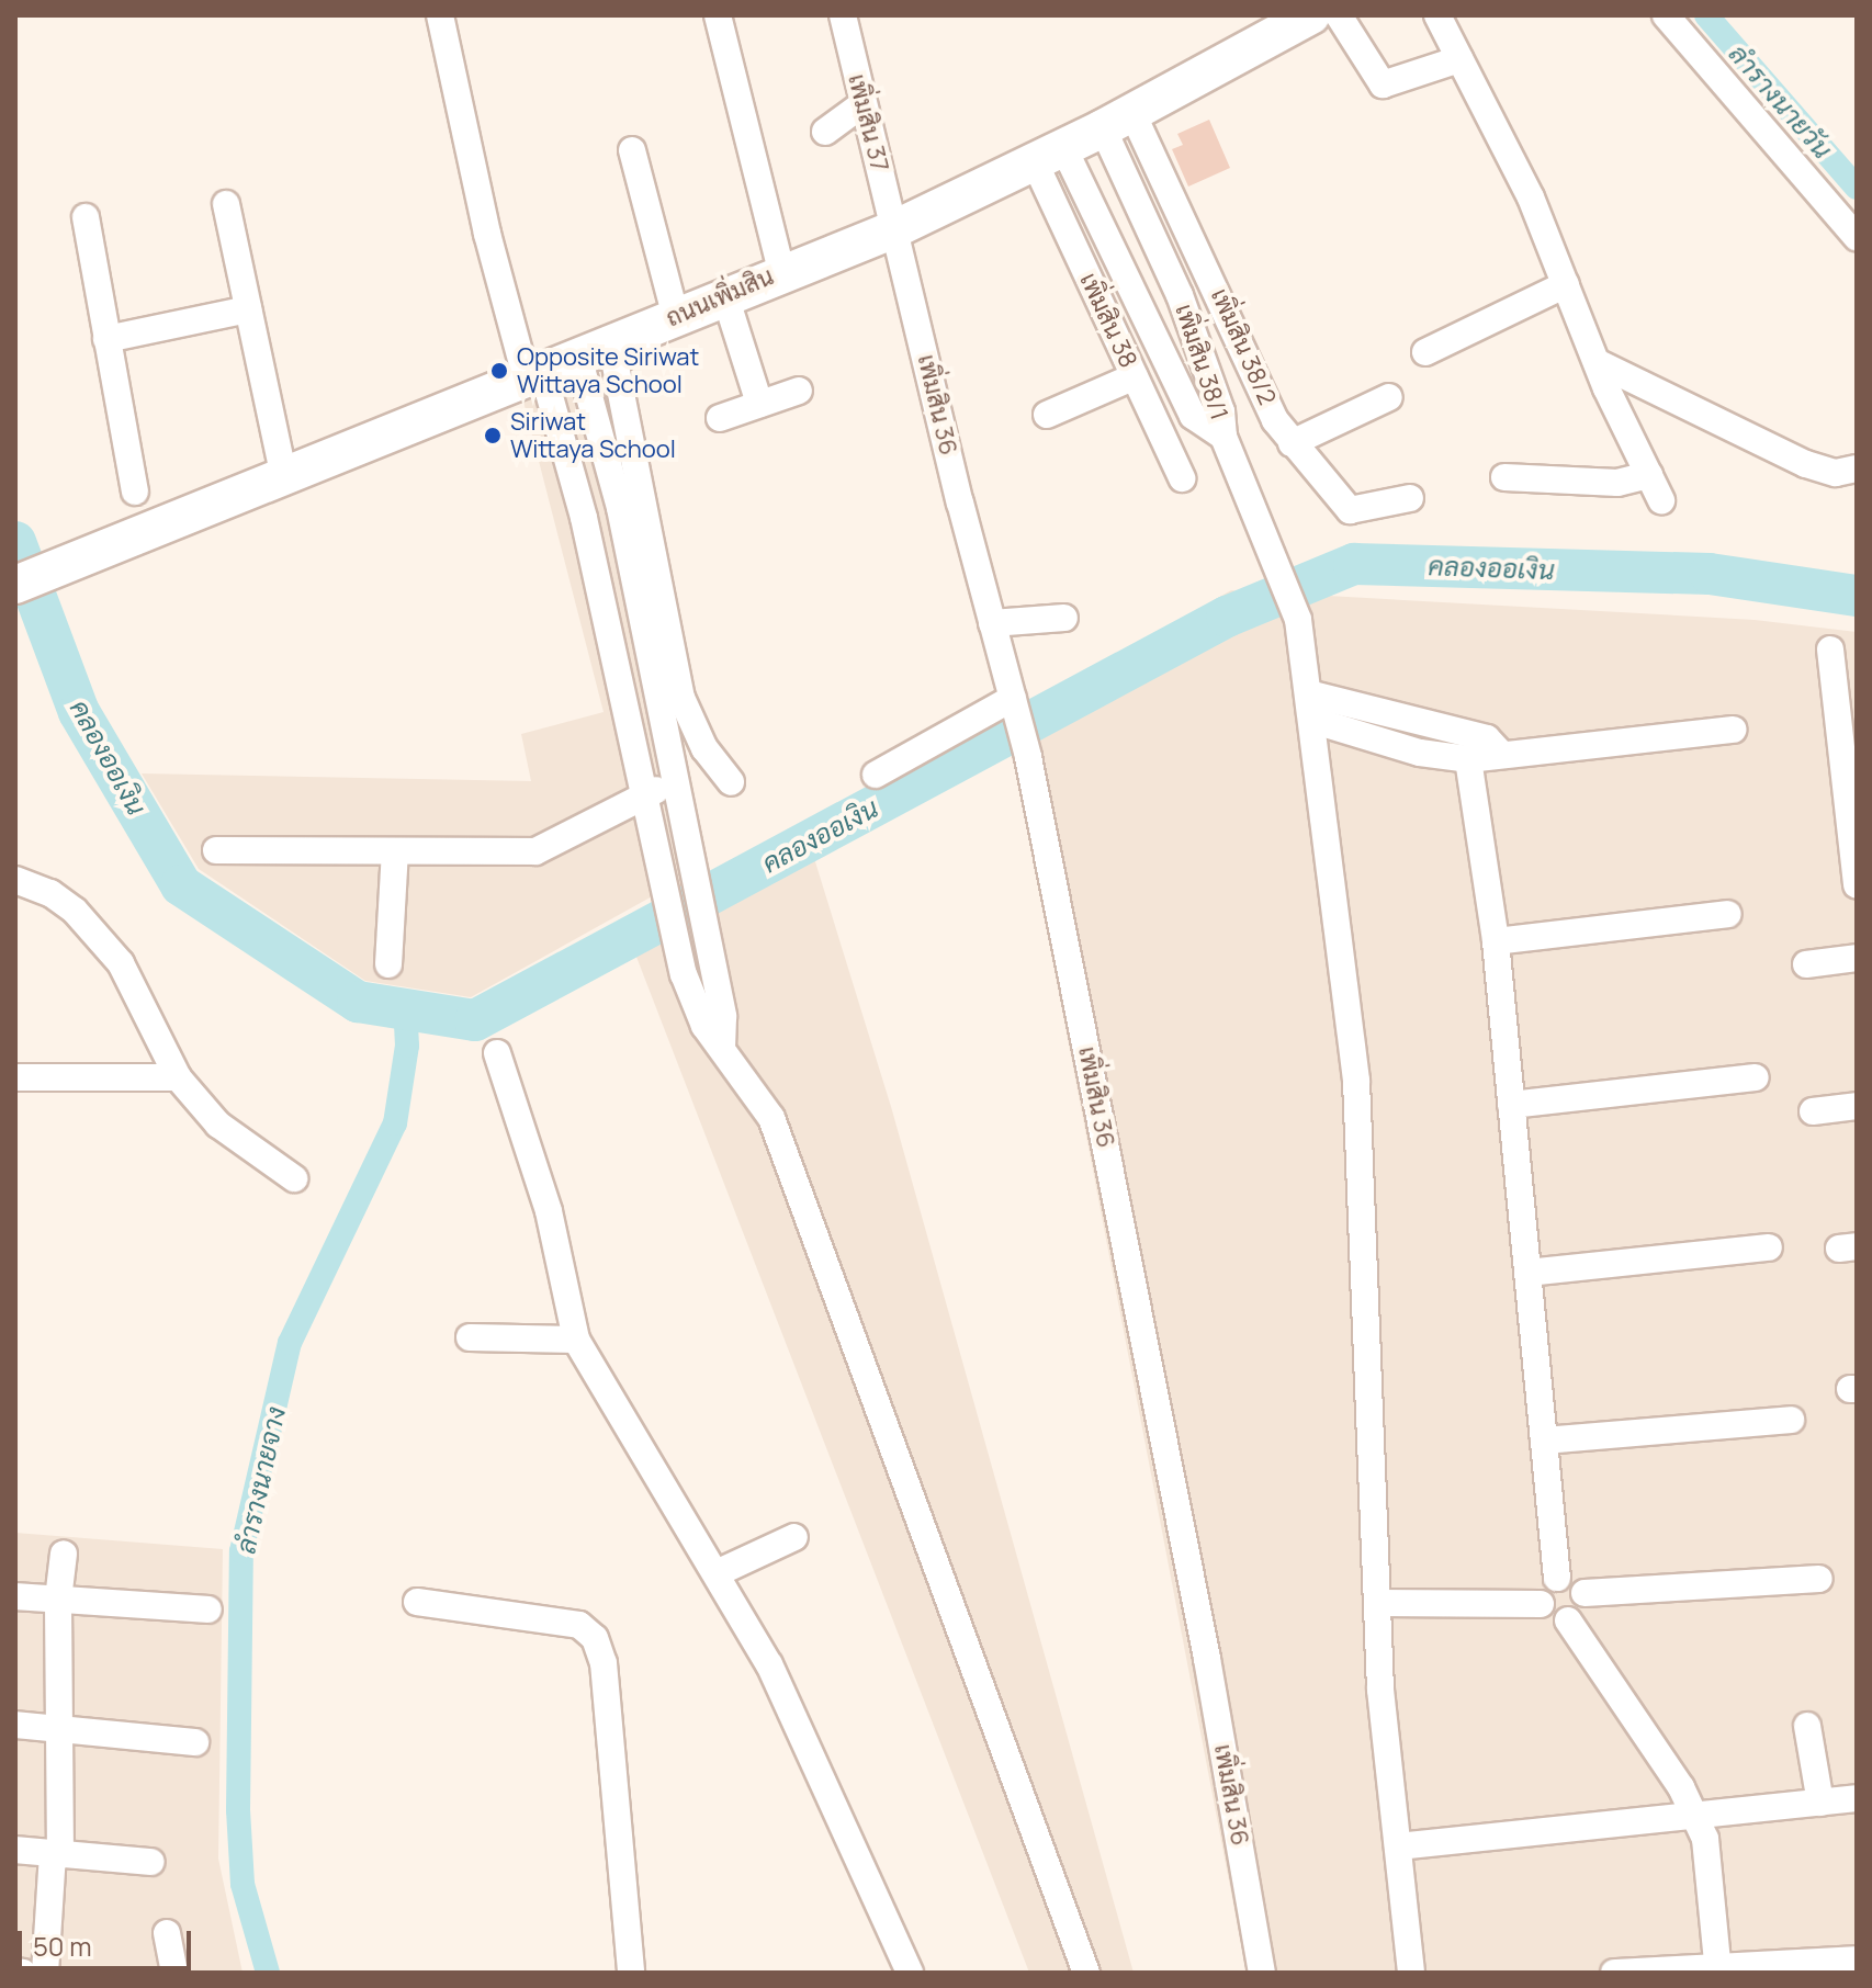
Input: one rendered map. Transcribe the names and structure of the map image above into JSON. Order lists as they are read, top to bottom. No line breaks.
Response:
{"streets":{"street":["เพิ่มสิน 37","ถนนเพิ่มสิน","เพิ่มสิน 38","เพิ่มสิน 38/2","เพิ่มสิน 38/1","เพิ่มสิน 36"]},"crossings":[["เพิ่มสิน 37","ถนนเพิ่มสิน"],["เพิ่มสิน 37","เพิ่มสิน 36"],["ถนนเพิ่มสิน","เพิ่มสิน 38"],["ถนนเพิ่มสิน","เพิ่มสิน 38/2"],["ถนนเพิ่มสิน","เพิ่มสิน 38/1"],["ถนนเพิ่มสิน","เพิ่มสิน 36"],["เพิ่มสิน 38","เพิ่มสิน 38/1"],["เพิ่มสิน 38/2","เพิ่มสิน 38/1"]],"water":["ลำรางนายวัน","คลองออเงิน","ลำรางนายจาง"],"places":["Opposite Siriwat Wittaya School","Siriwat Wittaya School"],"scale_bar":"50 m"}
